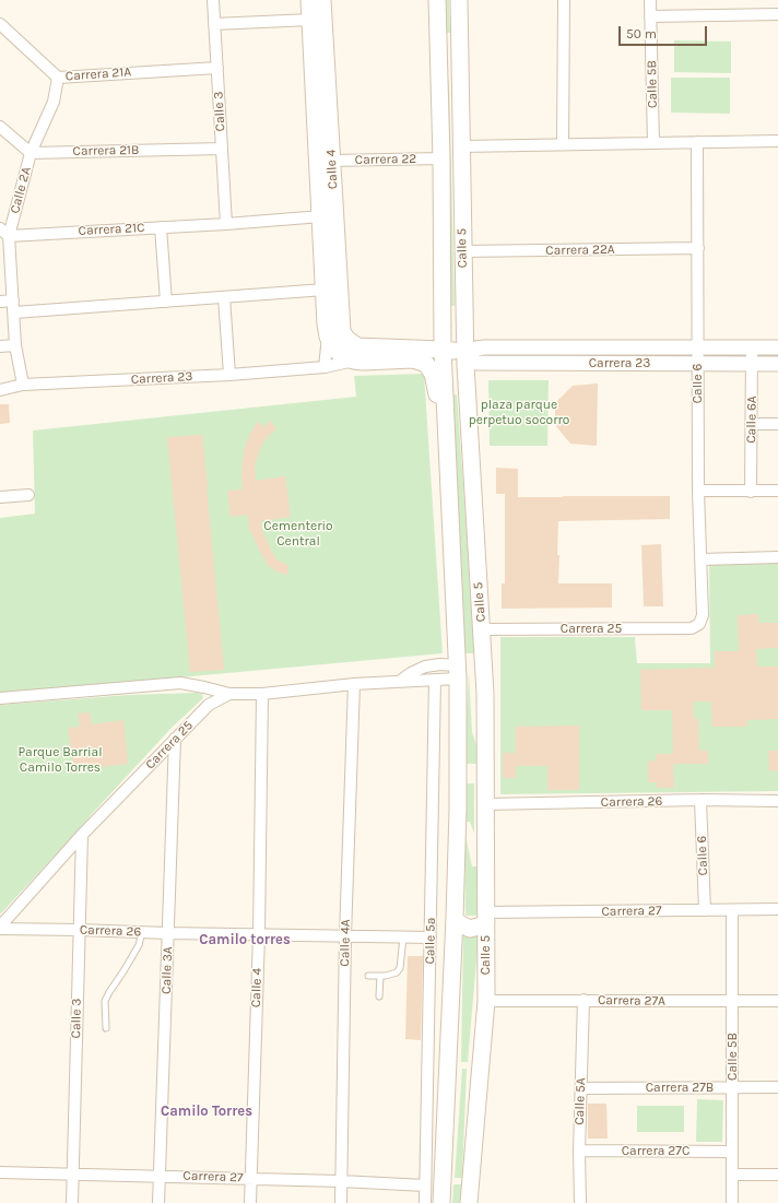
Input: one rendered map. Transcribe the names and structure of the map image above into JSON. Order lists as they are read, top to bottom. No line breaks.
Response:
{"streets":{"main road":["Calle 4","Calle 5","Carrera 23"],"street":["Carrera 21A","Calle 5B","Calle 3","Carrera 21B","Carrera 22","Calle 2A","Carrera 21C","Carrera 22A","Calle 6","Calle 6A","Carrera 25","Carrera 26","Carrera 27","Calle 5ª","Calle 4A","Calle 3A","Carrera 27A","Carrera 27B","Calle 5A","Carrera 27C"]},"crossings":[["Carrera 21A","Calle 3"],["Carrera 21A","Calle 2A"],["Calle 5B","Carrera 27"],["Calle 5B","Carrera 27A"],["Calle 5B","Carrera 27B"],["Calle 5B","Carrera 27C"],["Calle 3","Carrera 21B"],["Calle 3","Carrera 21C"],["Calle 3","Carrera 25"],["Calle 3","Carrera 26"],["Calle 3","Carrera 27"],["Carrera 21B","Calle 2A"],["Carrera 22","Calle 4"],["Carrera 22","Calle 5"],["Calle 4","Carrera 21C"],["Calle 4","Carrera 23"],["Calle 4","Carrera 25"],["Calle 4","Carrera 26"],["Calle 4","Carrera 27"],["Calle 2A","Carrera 21C"],["Calle 2A","Carrera 23"],["Calle 5","Carrera 22A"],["Calle 5","Carrera 23"],["Calle 5","Carrera 25"],["Calle 5","Carrera 26"],["Calle 5","Carrera 27"],["Calle 5","Carrera 27A"],["Carrera 22A","Calle 6"],["Carrera 23","Calle 6"],["Carrera 23","Calle 6A"],["Calle 6","Carrera 25"],["Calle 6","Carrera 26"],["Calle 6","Carrera 27"],["Carrera 25","Carrera 26"],["Carrera 25","Calle 5ª"],["Carrera 25","Calle 4A"],["Carrera 25","Calle 3A"],["Carrera 26","Calle 5ª"],["Carrera 26","Calle 4A"],["Carrera 26","Calle 3A"],["Carrera 27","Calle 5ª"],["Carrera 27","Calle 4A"],["Carrera 27","Calle 3A"],["Carrera 27A","Calle 5A"],["Carrera 27B","Calle 5A"],["Calle 5A","Carrera 27C"]],"districts":["Camilo torres","Camilo Torres"],"parks":["plaza parque perpetuo socorro","Cementerio Central","Parque Barrial Camilo Torres"],"scale_bar":"50 m"}
